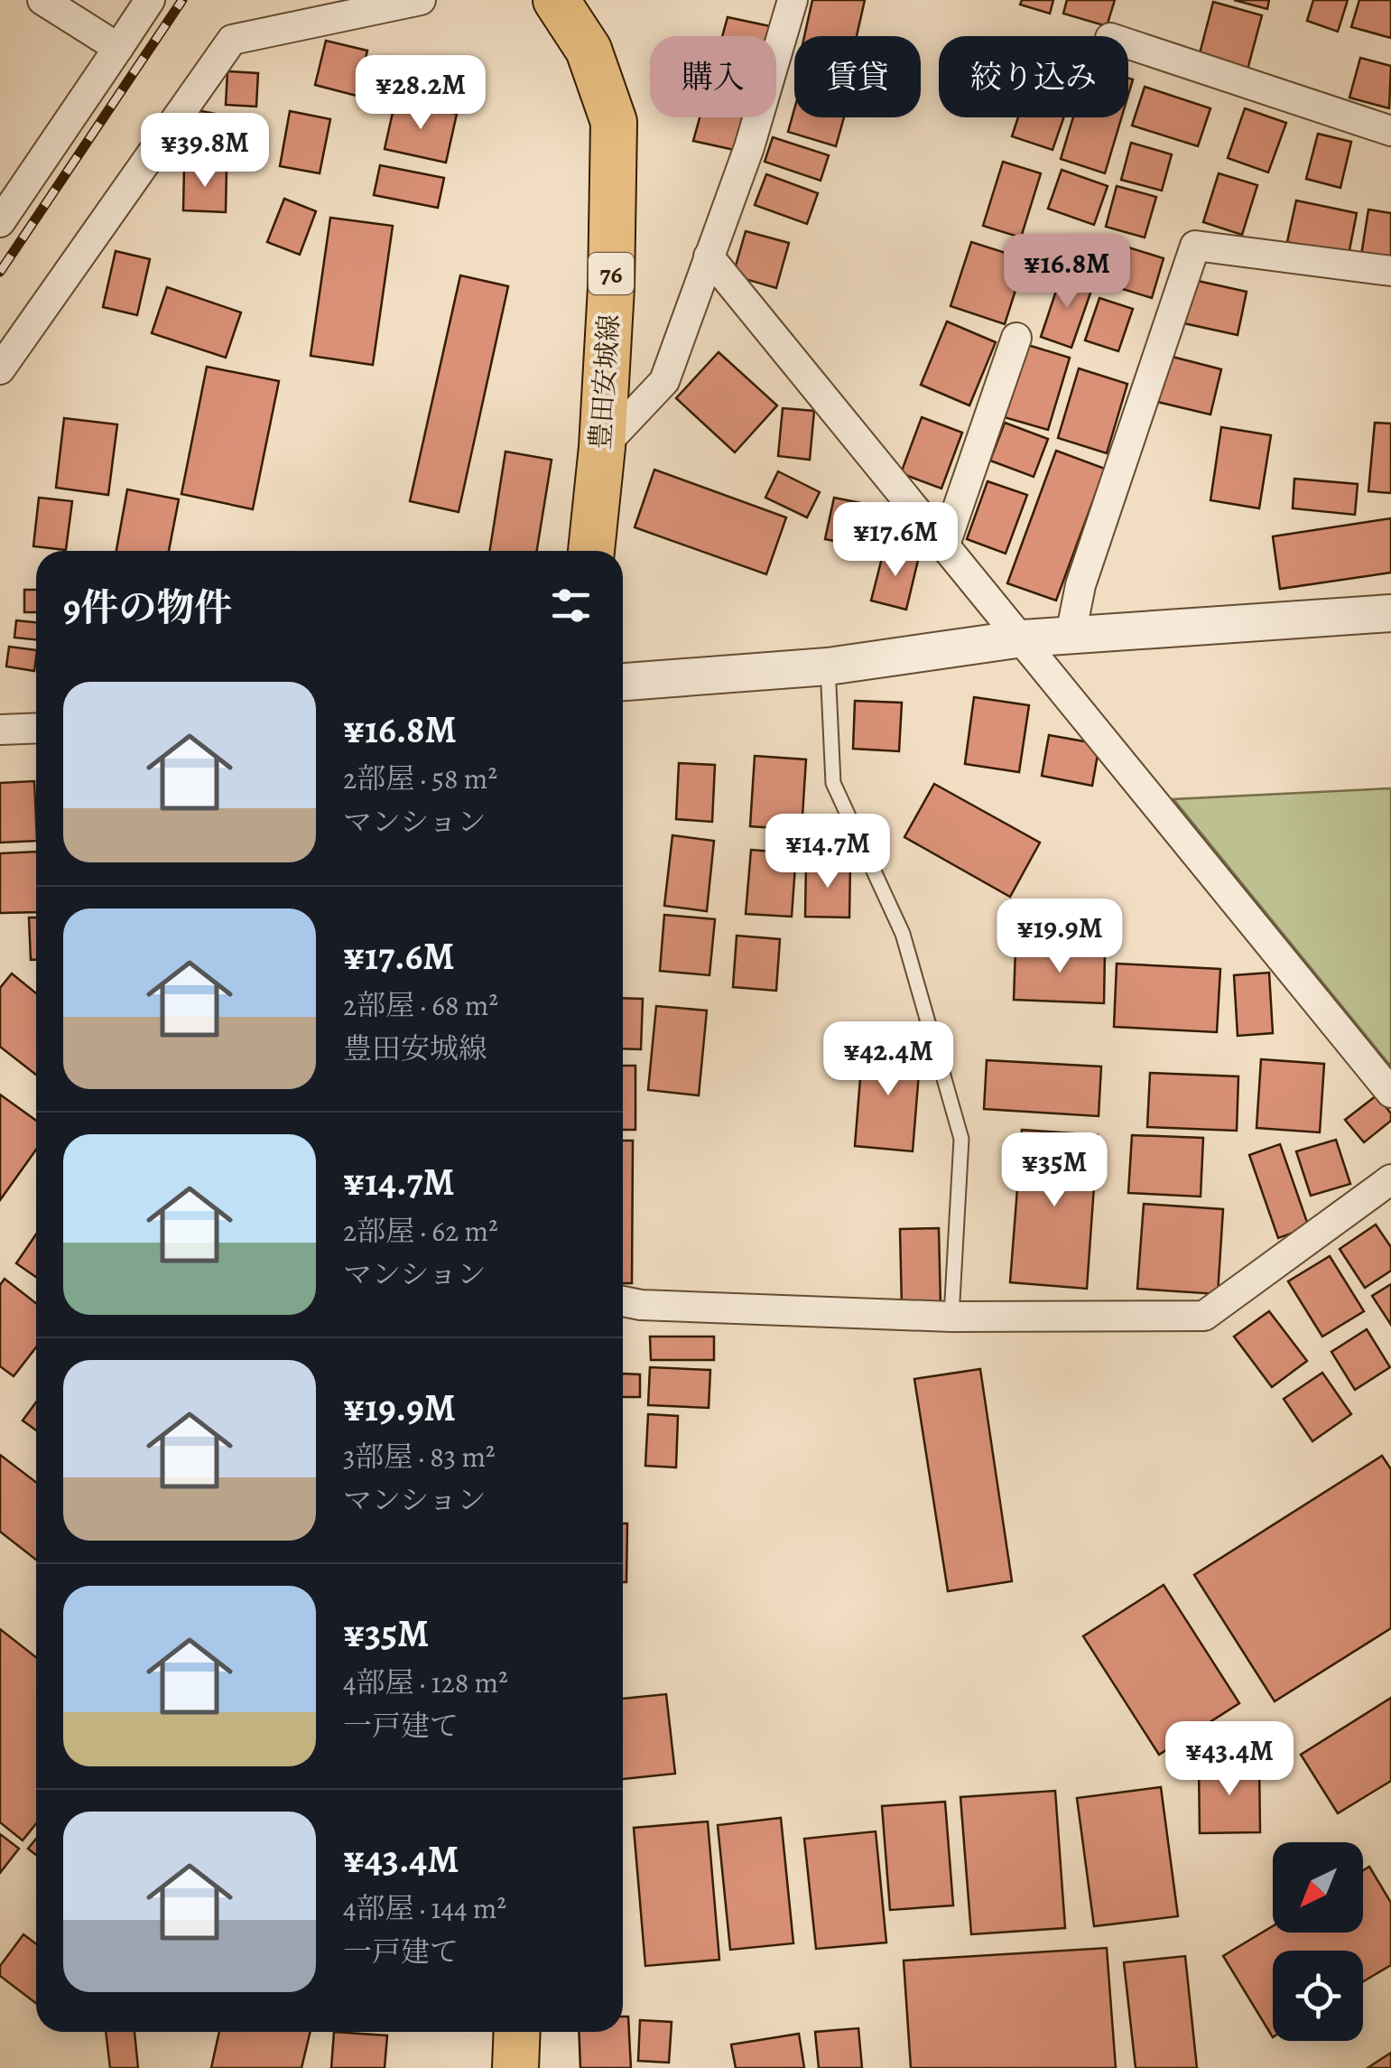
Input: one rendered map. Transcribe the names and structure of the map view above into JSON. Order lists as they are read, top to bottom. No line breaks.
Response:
{"streets":{"main road":["76","豊田安城線"]},"north":"bottom left","page":{"chip":["購入","賃貸","絞り込み"],"price":["¥28.2M","¥39.8M","¥16.8M","¥17.6M","¥14.7M","¥19.9M","¥42.4M","¥35M","¥43.4M"],"heading":"9件の物件","list":[{"name":"¥16.8M","note":"2部屋 · 58 m² · マンション"},{"name":"¥17.6M","note":"2部屋 · 68 m² · 豊田安城線"},{"name":"¥14.7M","note":"2部屋 · 62 m² · マンション"},{"name":"¥19.9M","note":"3部屋 · 83 m² · マンション"},{"name":"¥35M","note":"4部屋 · 128 m² · 一戸建て"},{"name":"¥43.4M","note":"4部屋 · 144 m² · 一戸建て"}]}}
